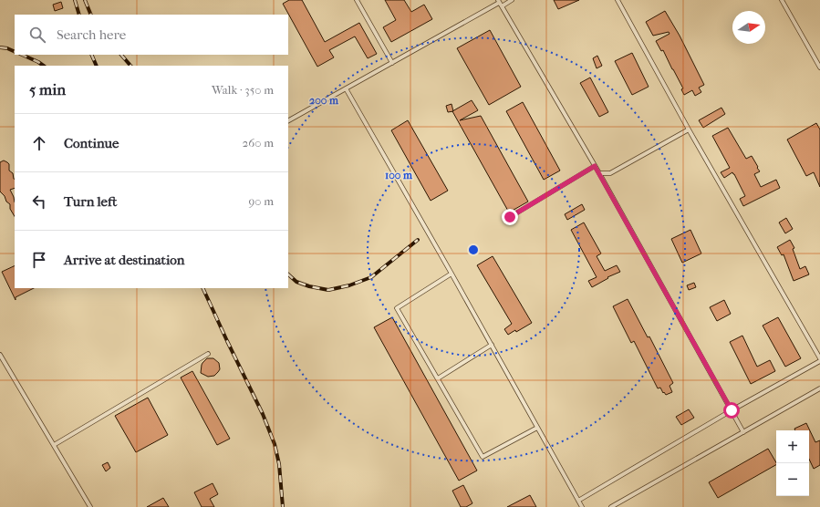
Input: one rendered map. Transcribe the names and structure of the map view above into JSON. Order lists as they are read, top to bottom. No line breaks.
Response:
{"north":"right","page":{"search":"Search here","heading":["5 min","Walk · 350 m"],"list":[["Continue","260 m"],["Turn left","90 m"],"Arrive at destination"],"map_buttons":["+","−"]},"rings":["200 m","100 m"]}
